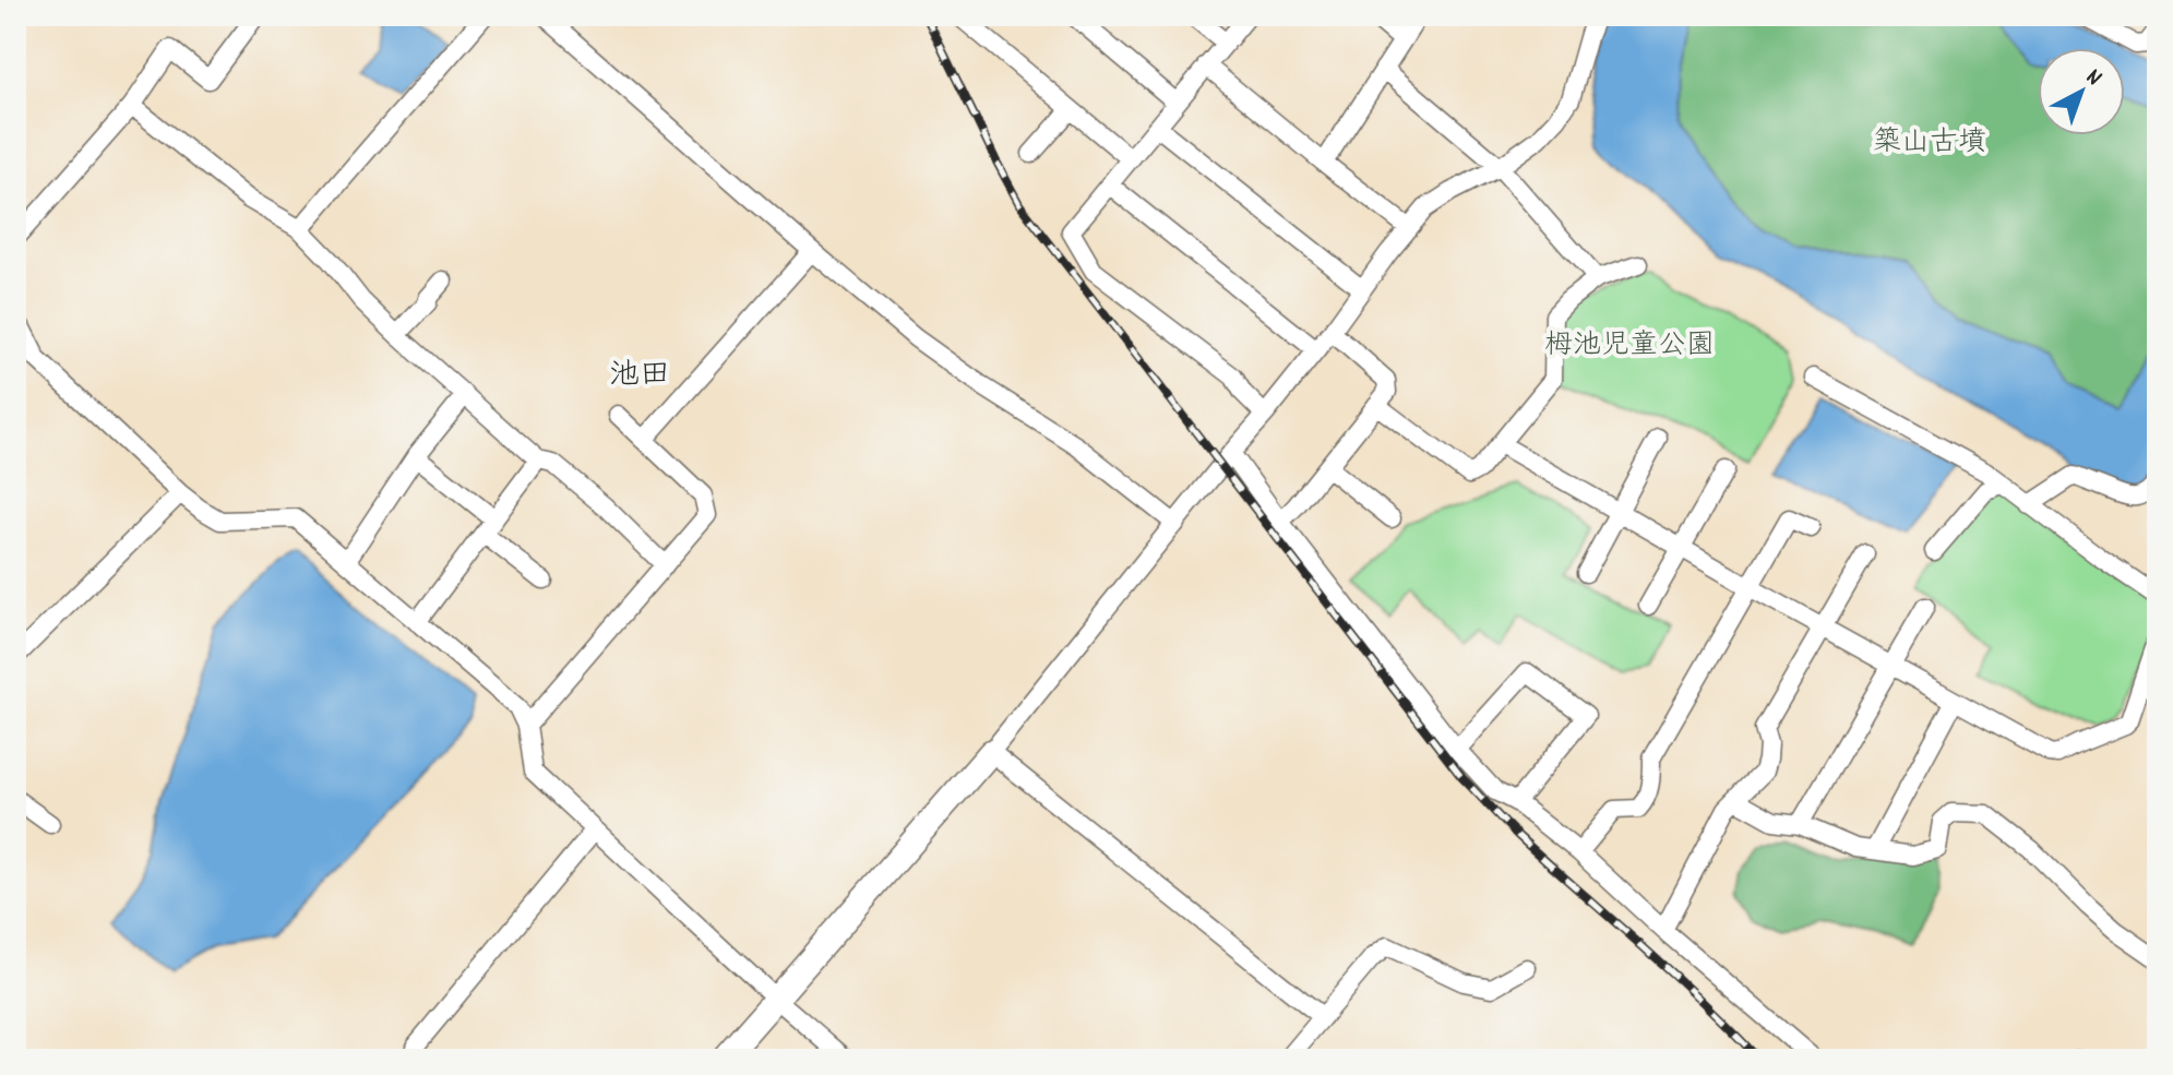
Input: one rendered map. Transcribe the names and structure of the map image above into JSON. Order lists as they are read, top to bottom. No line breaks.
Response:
{"districts":["池田"],"parks":["築山古墳","栂池児童公園"],"north":"top right"}
